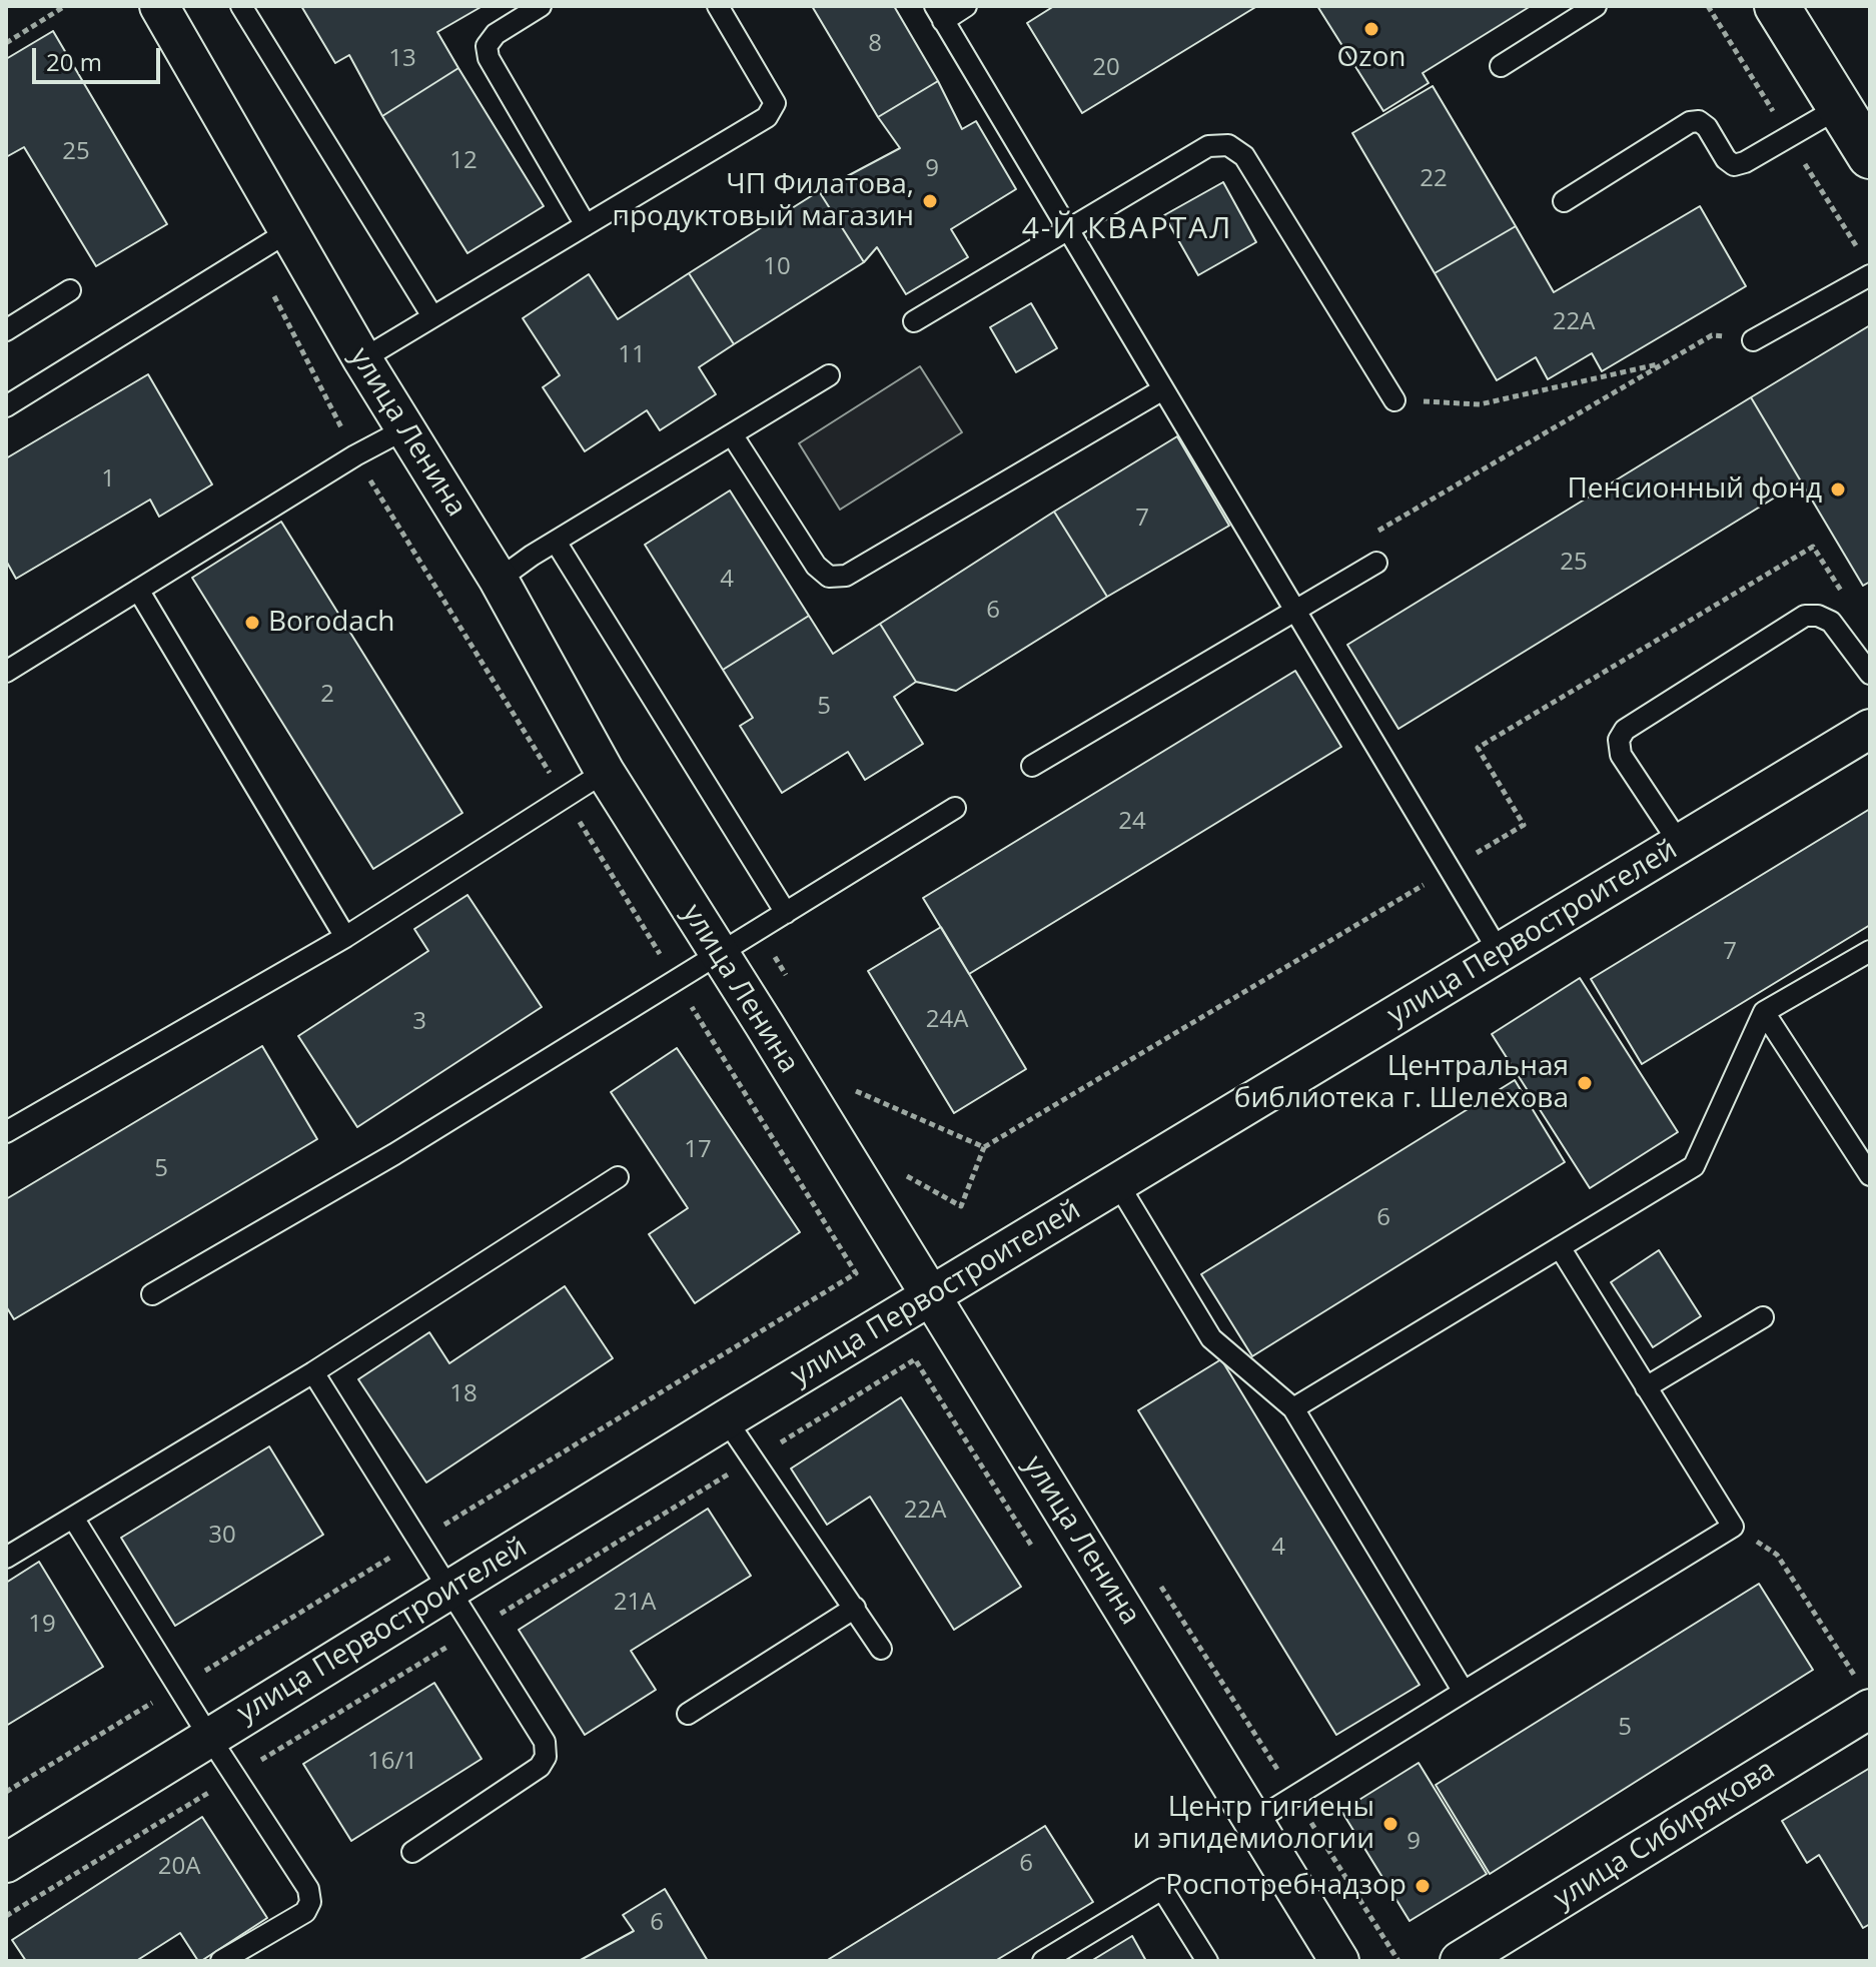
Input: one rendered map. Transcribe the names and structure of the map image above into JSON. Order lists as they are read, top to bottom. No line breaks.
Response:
{"streets":{"street":["улица Ленина","улица Первостроителей","улица Сибирякова"]},"crossings":[["улица Ленина","улица Первостроителей"]],"districts":["4-Й КВАРТАЛ"],"places":["Ozon","ЧП Филатова, продуктовый магазин","Пенсионный фонд","Borodach","Центральная библиотека г. Шелехова","Центр гигиены и эпидемиологии","Роспотребнадзор"],"house_numbers":["8","13","20","25","12","9","22","10","22А","11","1","7","25","4","6","2","5","24","7","24А","3","17","5","6","18","22А","30","4","21А","19","5","16/1","9","6","20А","6"],"scale_bar":"20 m"}
